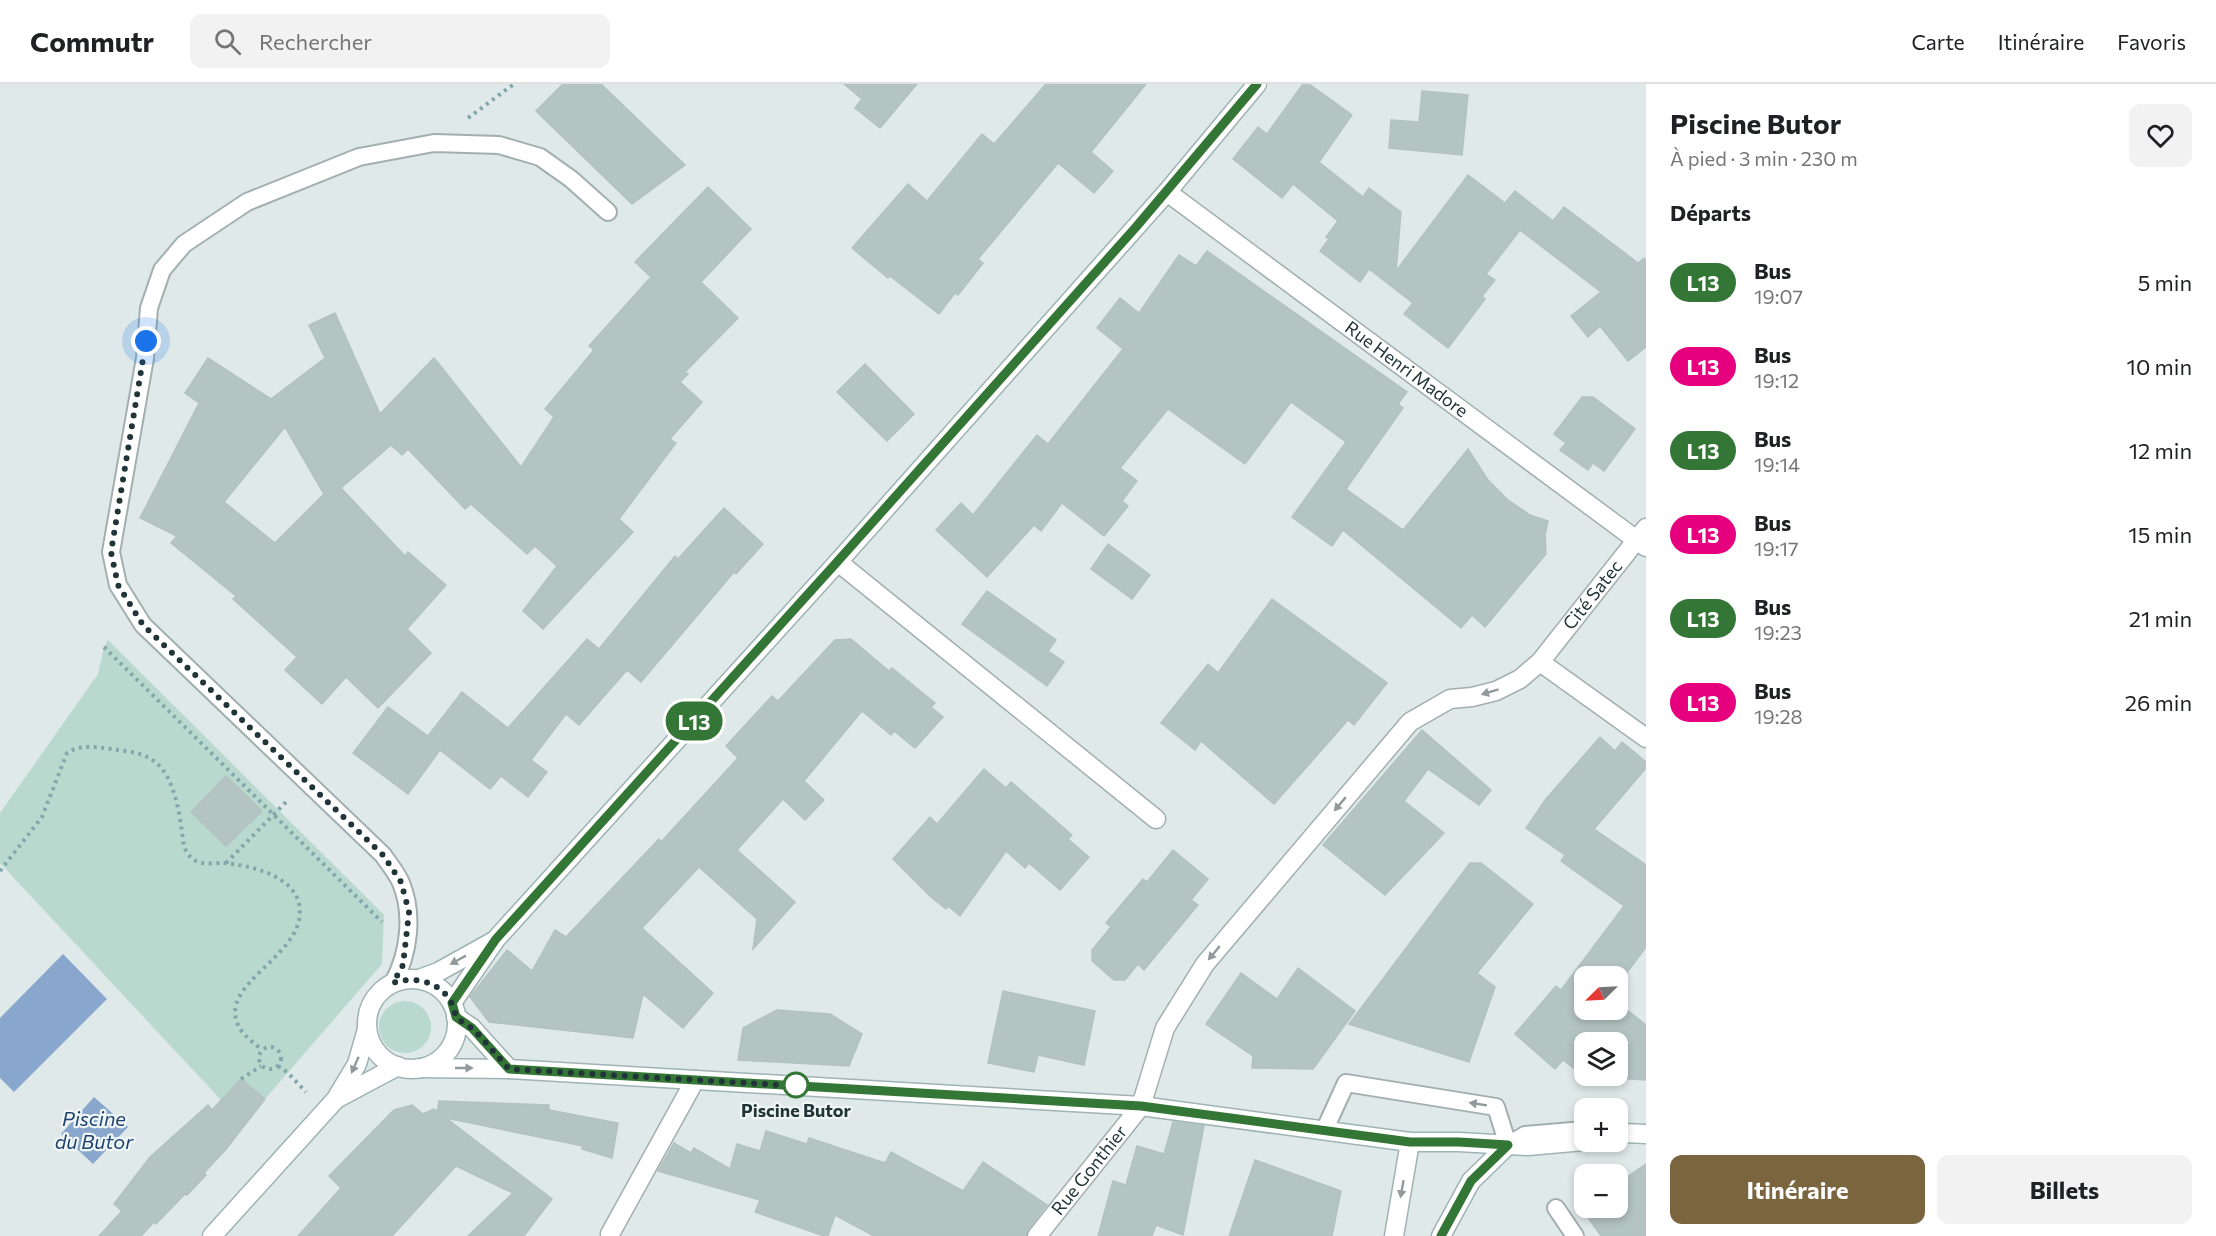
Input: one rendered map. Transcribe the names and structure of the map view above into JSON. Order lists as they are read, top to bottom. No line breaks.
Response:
{"streets":{"street":["Rue Henri Madore","Cité Satec","Rue Gonthier"]},"crossings":[["Rue Henri Madore","Cité Satec"],["Cité Satec","Rue Gonthier"]],"one_way":["Cité Satec"],"water":["Piscine du Butor"],"places":["Piscine Butor"],"lines":["bus line L13"],"north":"bottom left","page":{"header":"Commutr","search":"Rechercher","nav":["Carte","Itinéraire","Favoris"],"on_map":"L13","heading":[["Piscine Butor","À pied · 3 min · 230 m"],"Départs"],"list":[{"mark":"L13","name":"Bus","note":"19:07","value":"5 min"},{"mark":"L13","name":"Bus","note":"19:12","value":"10 min"},{"mark":"L13","name":"Bus","note":"19:14","value":"12 min"},{"mark":"L13","name":"Bus","note":"19:17","value":"15 min"},{"mark":"L13","name":"Bus","note":"19:23","value":"21 min"},{"mark":"L13","name":"Bus","note":"19:28","value":"26 min"}],"map_buttons":["+","−"],"buttons":["Itinéraire","Billets"]}}
